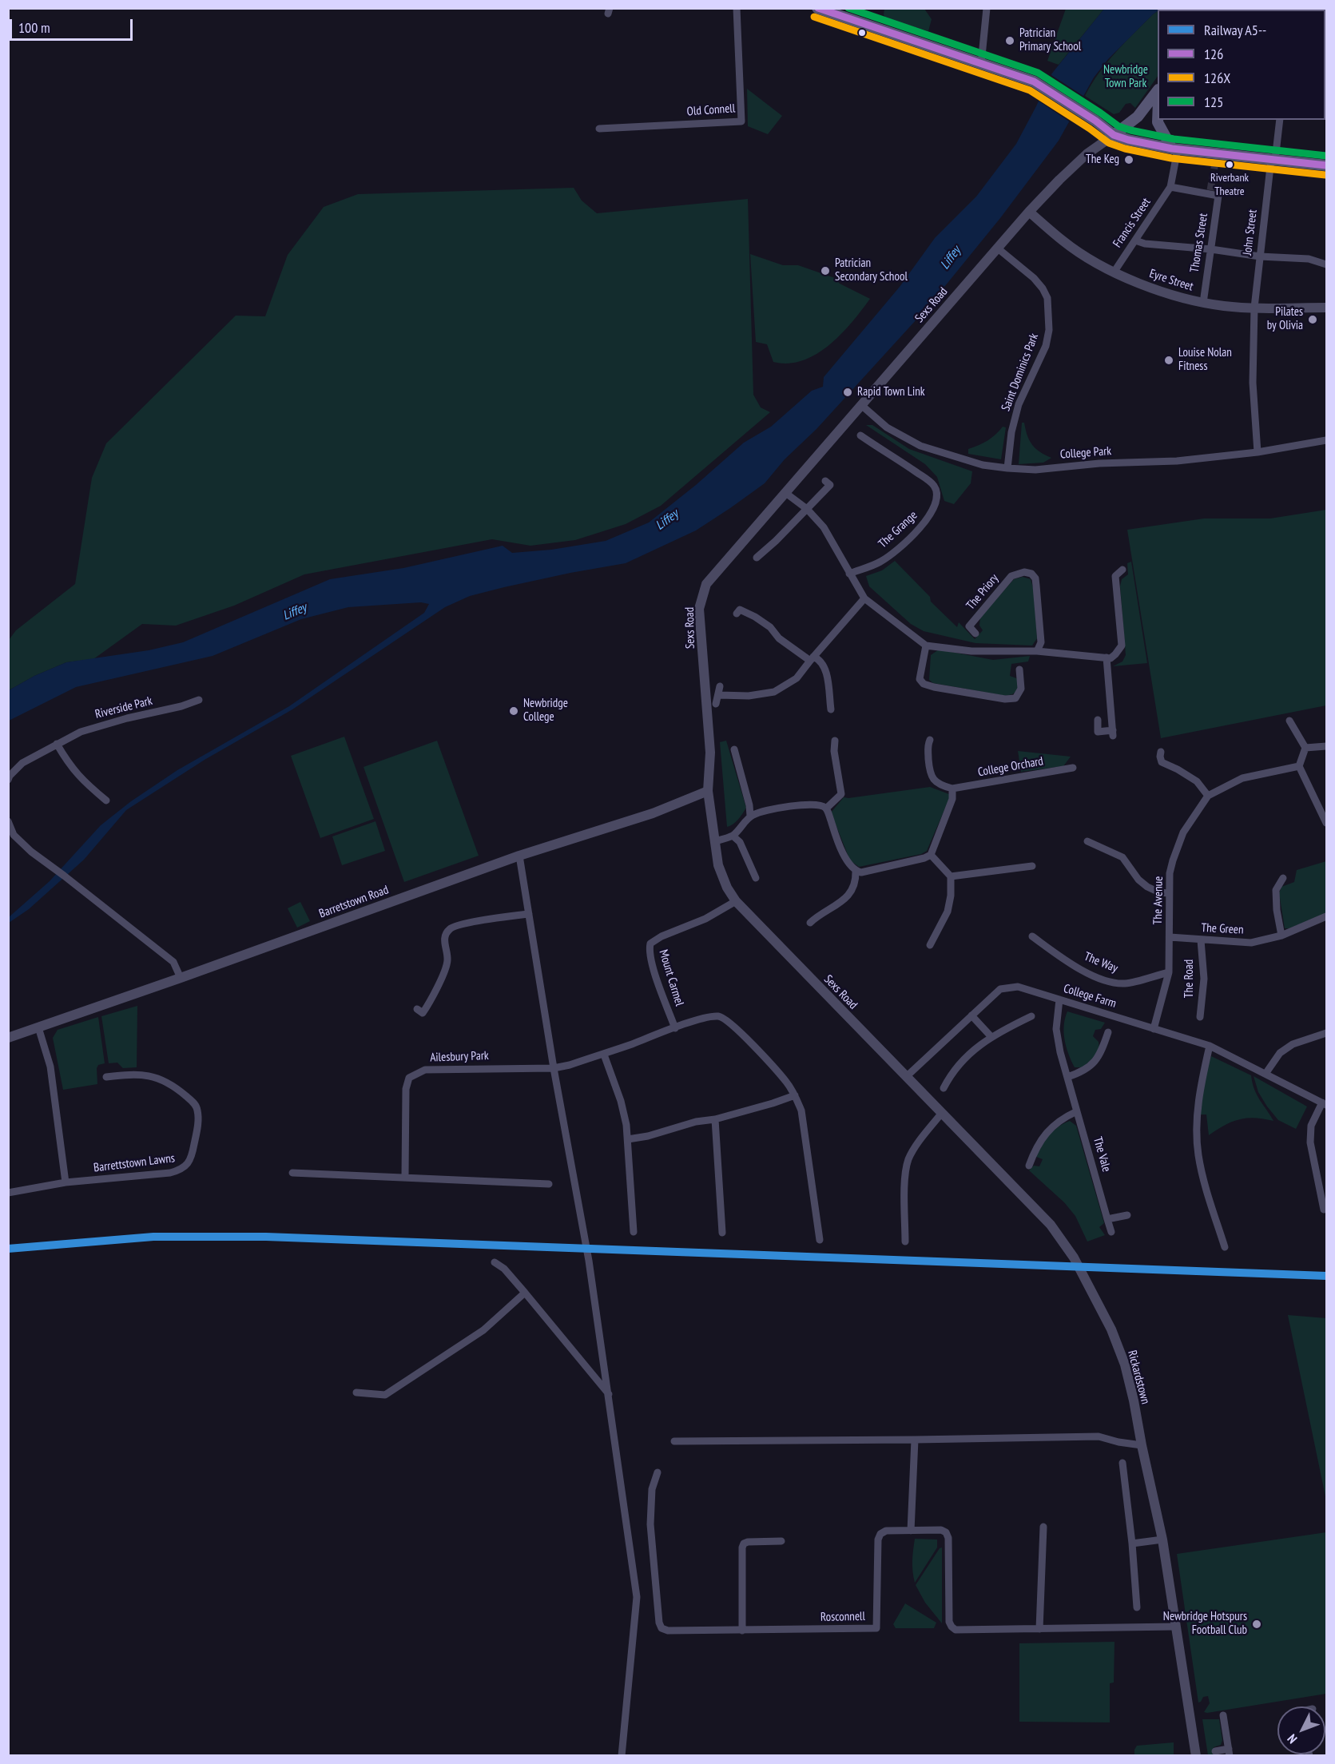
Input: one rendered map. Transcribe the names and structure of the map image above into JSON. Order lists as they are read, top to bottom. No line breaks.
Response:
{"streets":{"street":["Old Connell","Francis Street","John Street","Thomas Street","Eyre Street","Sexs Road","Saint Dominics Park","College Park","The Grange","The Priory","Riverside Park","College Orchard","The Avenue","Barretstown Road","The Green","The Way","Mount Carmel","The Road","College Farm","Ailesbury Park","The Vale","Barrettstown Lawns","Rickardstown","Rosconnell"]},"crossings":[["Francis Street","Thomas Street"],["Francis Street","Eyre Street"],["John Street","Eyre Street"],["John Street","College Park"],["Thomas Street","Eyre Street"],["Eyre Street","Sexs Road"],["Sexs Road","Saint Dominics Park"],["Sexs Road","College Park"],["Sexs Road","Barretstown Road"],["Sexs Road","Mount Carmel"],["Sexs Road","College Farm"],["Sexs Road","Rickardstown"],["Saint Dominics Park","College Park"],["The Avenue","The Green"],["The Avenue","The Way"],["The Avenue","College Farm"],["The Green","The Road"],["College Farm","The Vale"],["College Farm","Rickardstown"],["Rickardstown","Rosconnell"]],"water":["Liffey"],"parks":["Newbridge Town Park"],"places":["Patrician Primary School","The Keg","Riverbank Theatre","Patrician Secondary School","Pilates by Olivia","Louise Nolan Fitness","Rapid Town Link","Newbridge College","Newbridge Hotspurs Football Club"],"lines":["transit line 126","transit line 125","transit line 126X","rail line A5--"],"legend":["Railway A5--","126","126X","125"],"scale_bar":"100 m","north":"bottom left"}
